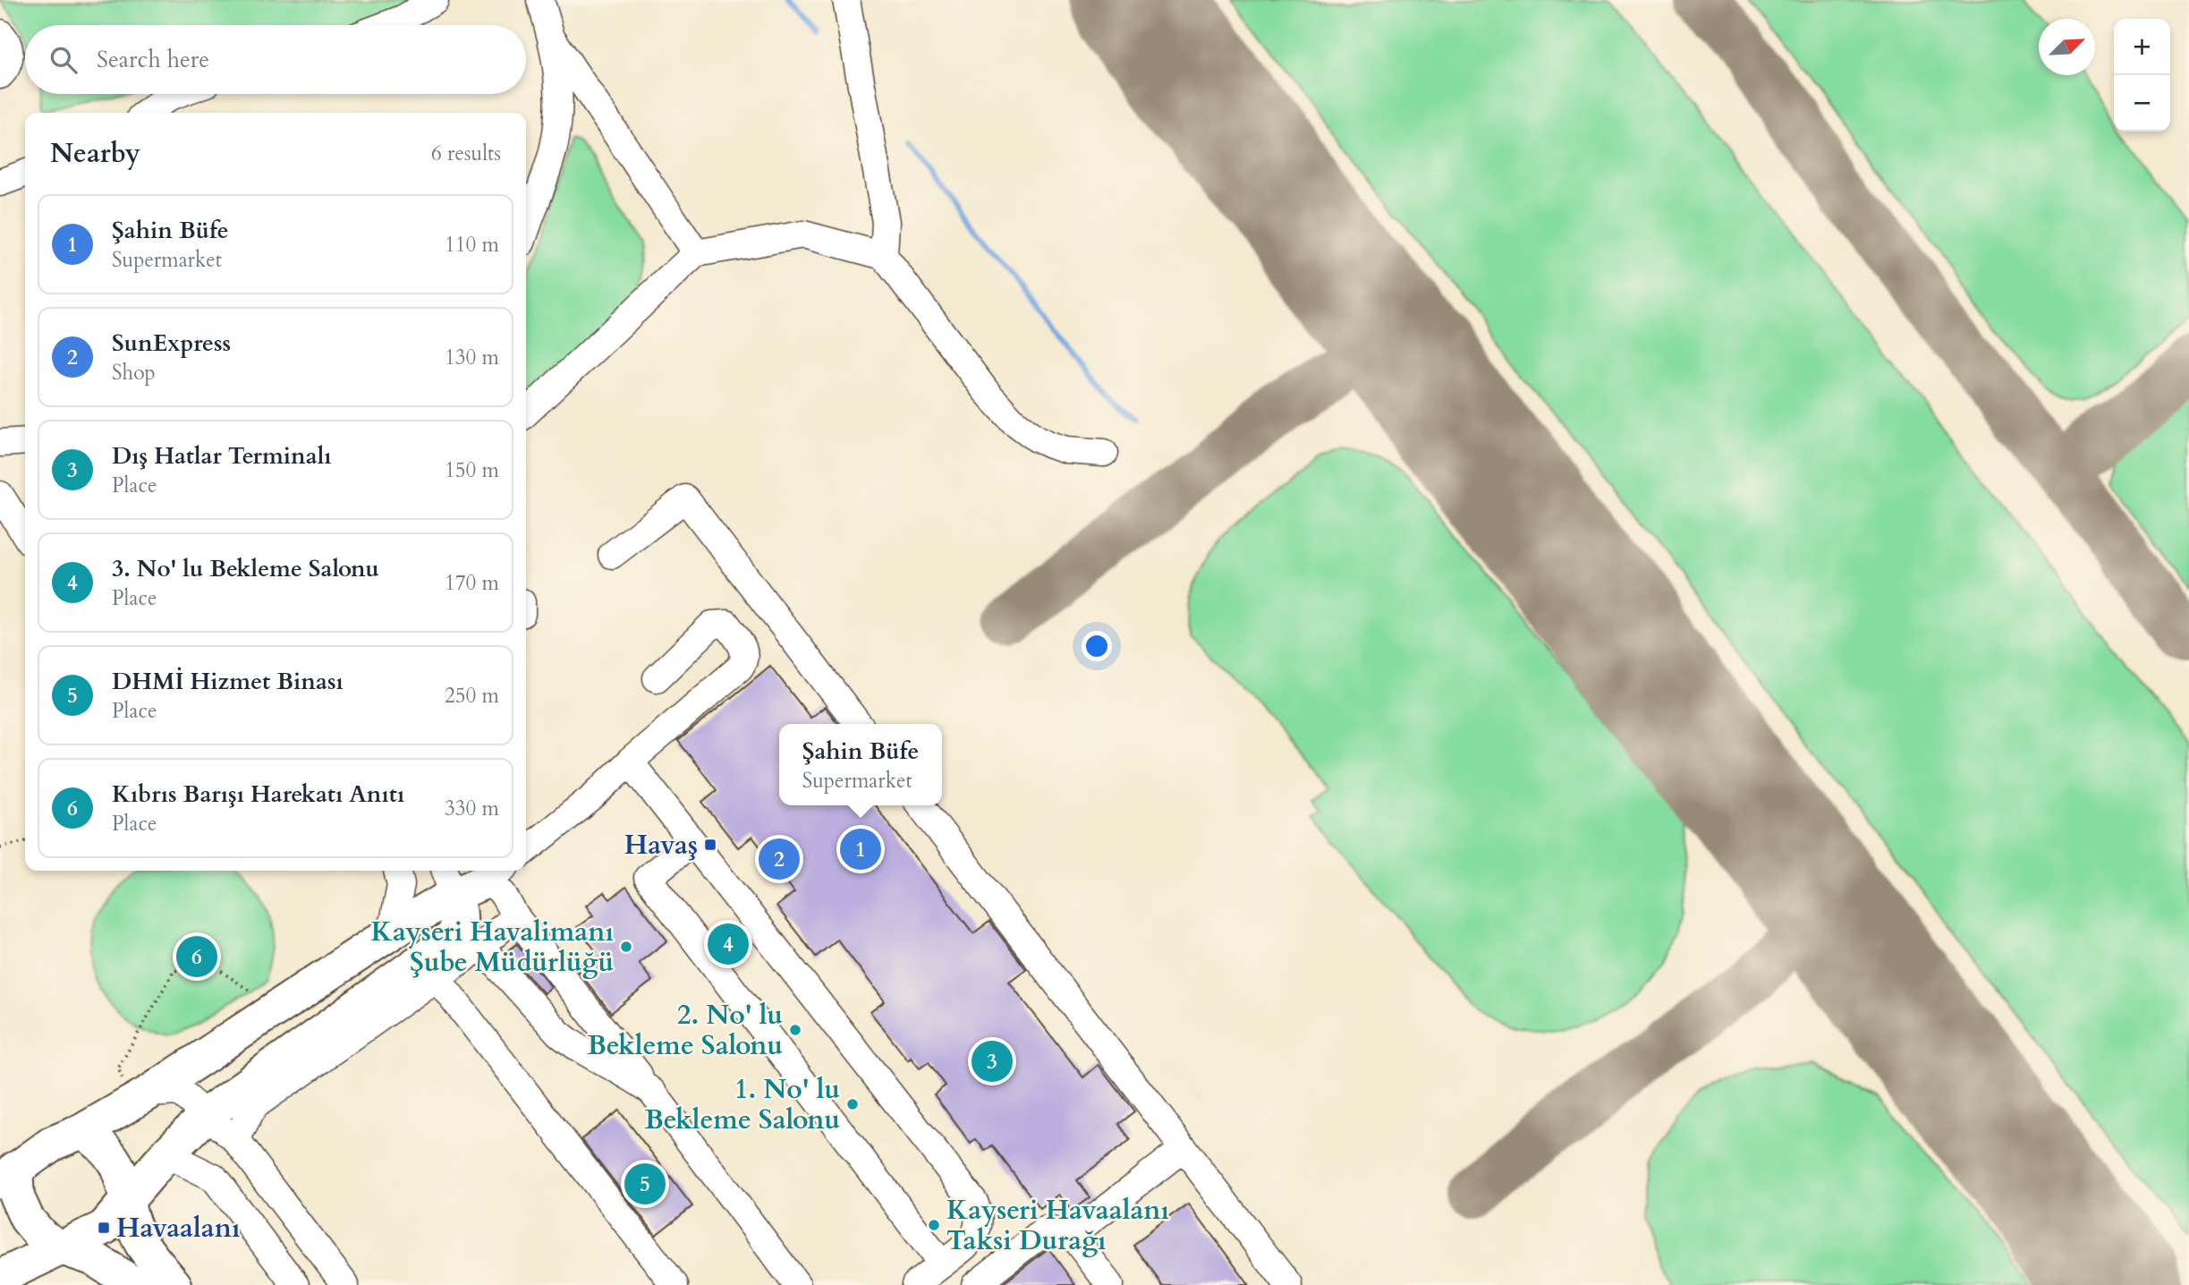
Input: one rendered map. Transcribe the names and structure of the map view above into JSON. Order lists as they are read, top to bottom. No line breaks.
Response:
{"places":{"transit":["Havaş","Havaalanı"],"other":["Kayseri Havalimanı Şube Müdürlüğü","2. No' lu Bekleme Salonu","1. No' lu Bekleme Salonu","Kayseri Havaalanı Taksi Durağı"]},"north":"top right","page":{"map_buttons":["+","−"],"search":"Search here","heading":["Nearby","6 results"],"list":[{"mark":"1","name":"Şahin Büfe","note":"Supermarket","value":"110 m"},{"mark":"2","name":"SunExpress","note":"Shop","value":"130 m"},{"mark":"3","name":"Dış Hatlar Terminalı","note":"Place","value":"150 m"},{"mark":"4","name":"3. No' lu Bekleme Salonu","note":"Place","value":"170 m"},{"mark":"5","name":"DHMİ Hizmet Binası","note":"Place","value":"250 m"},{"mark":"6","name":"Kıbrıs Barışı Harekatı Anıtı","note":"Place","value":"330 m"}],"popup":["Şahin Büfe","Supermarket"],"pins":["1","2","4","6","3","5"]}}
